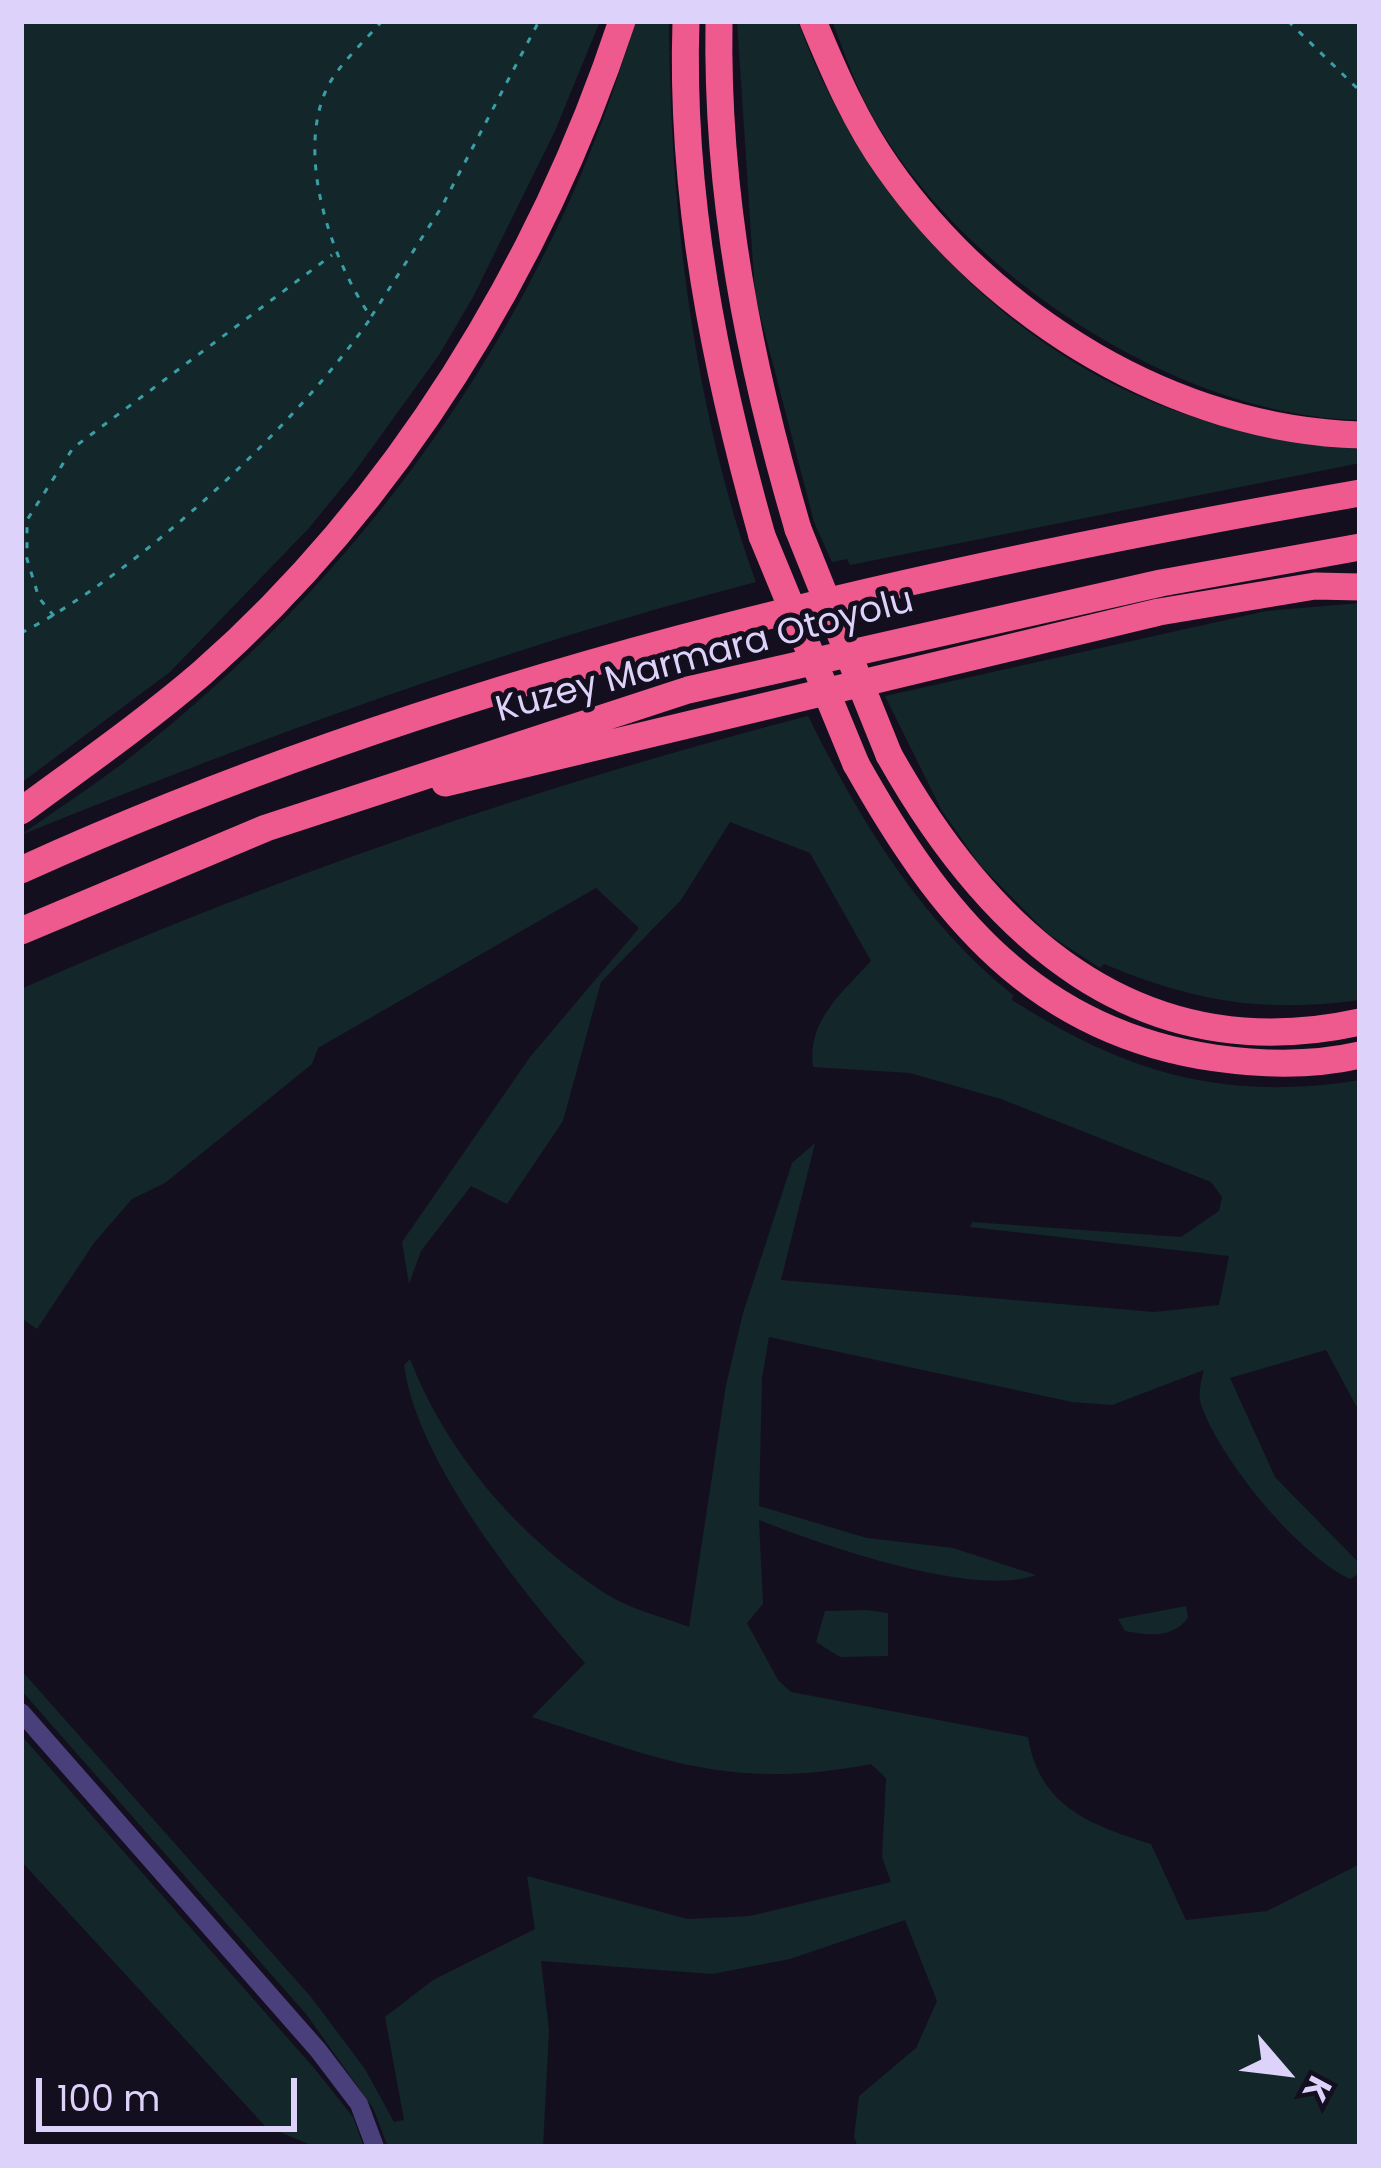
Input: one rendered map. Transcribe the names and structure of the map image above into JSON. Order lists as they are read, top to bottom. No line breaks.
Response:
{"streets":{"highway":["Kuzey Marmara Otoyolu"]},"scale_bar":"100 m","north":"bottom right"}
